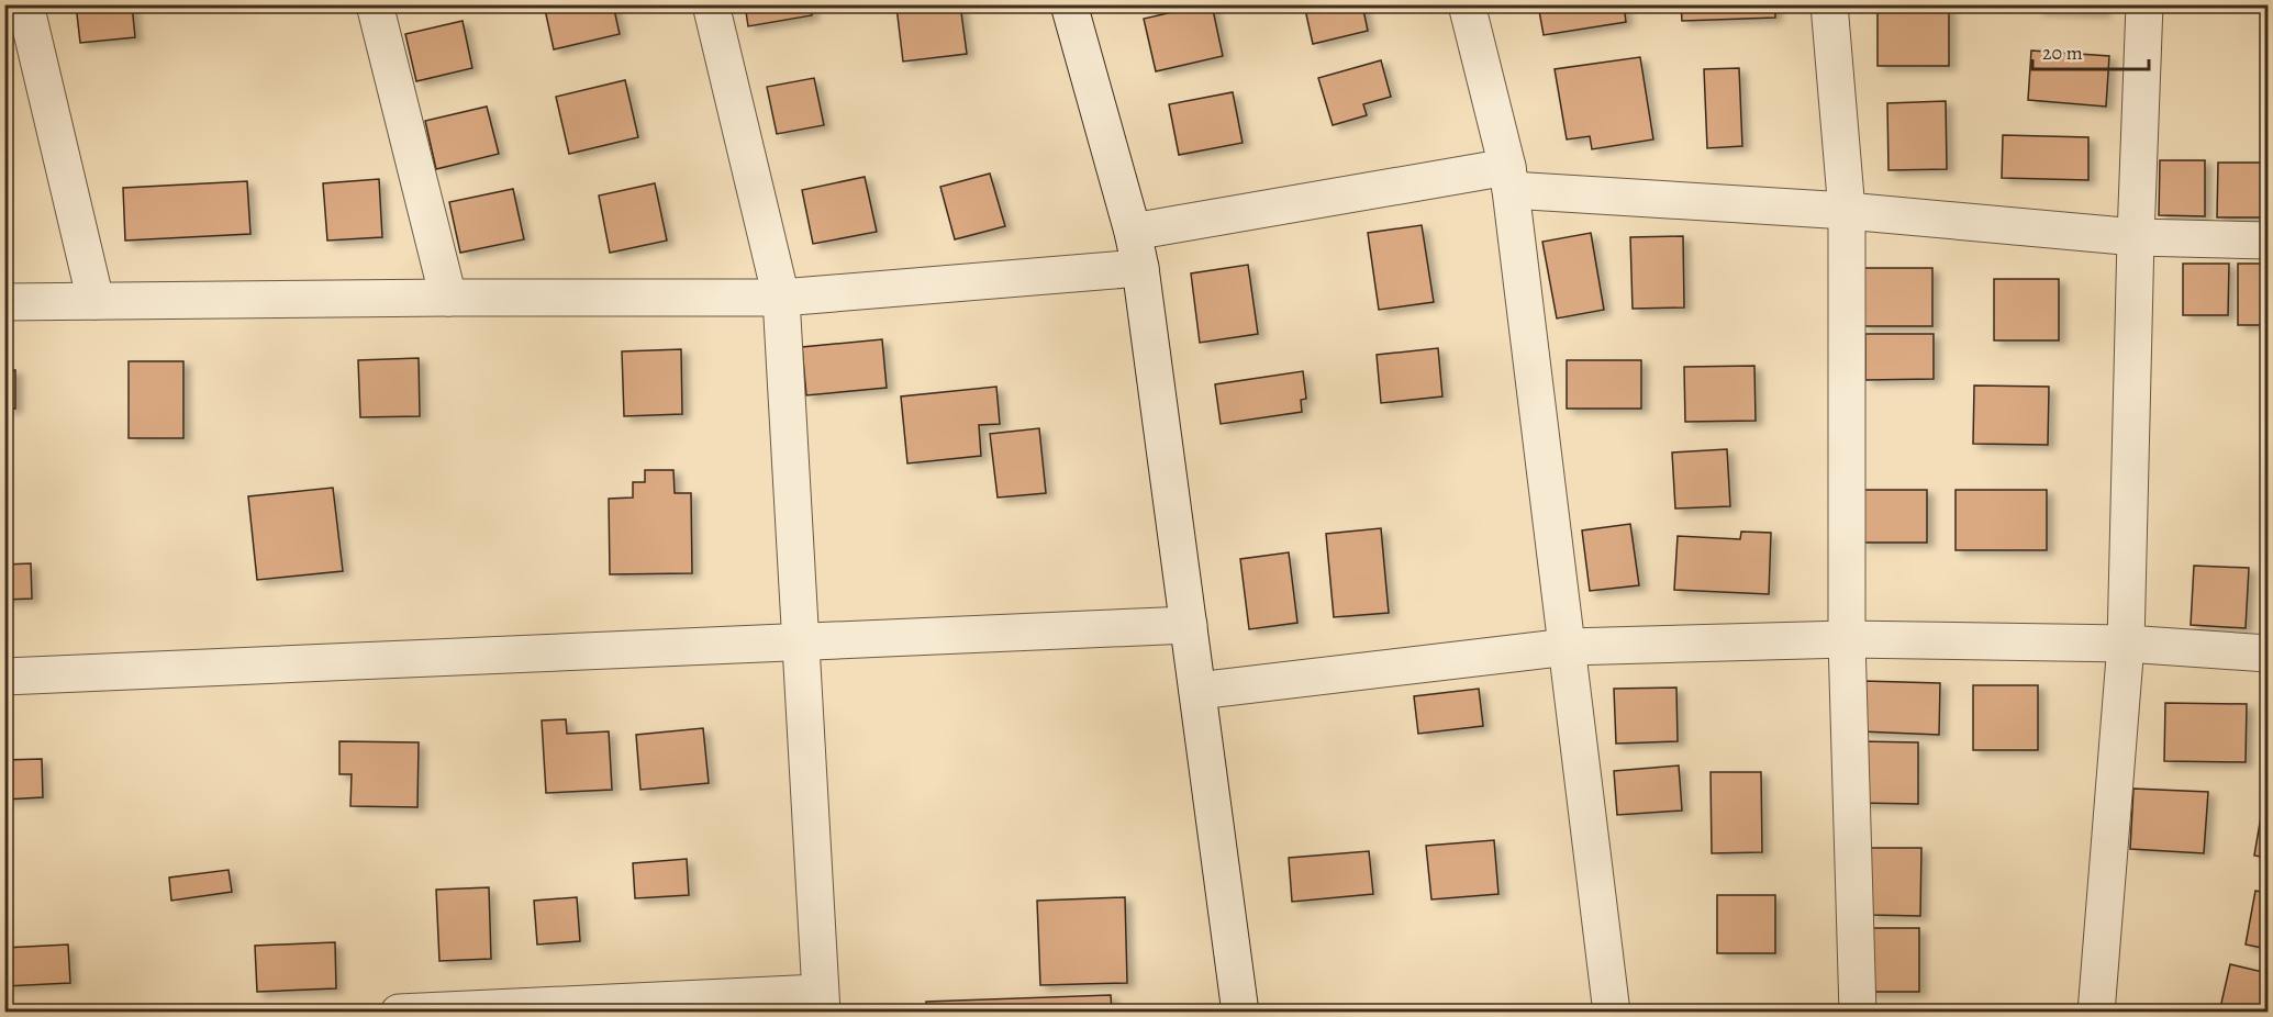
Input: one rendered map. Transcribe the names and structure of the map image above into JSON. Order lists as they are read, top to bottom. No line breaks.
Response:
{"scale_bar":"20 m"}
